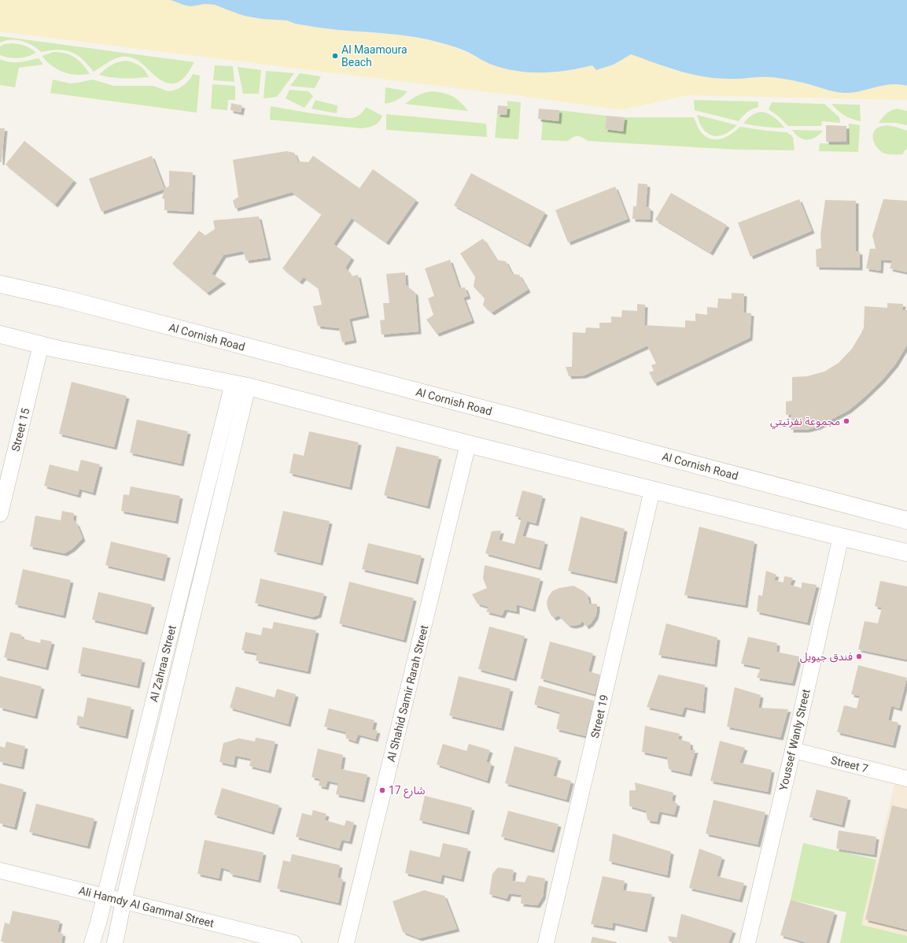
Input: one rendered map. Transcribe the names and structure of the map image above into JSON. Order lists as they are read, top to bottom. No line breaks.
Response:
{"streets":{"street":["Al Cornish Road","Street 15","Al Zahraa Street","Al Shahid Samir Rarah Street","Street 19","Youssef Wanly Street","Street 7","Ali Hamdy Al Gammal Street"]},"crossings":[["Al Zahraa Street","Ali Hamdy Al Gammal Street"],["Youssef Wanly Street","Street 7"]],"places":["Al Maamoura Beach","مجموعة نفرتيتي","فندق جيويل","شارع 17"]}
